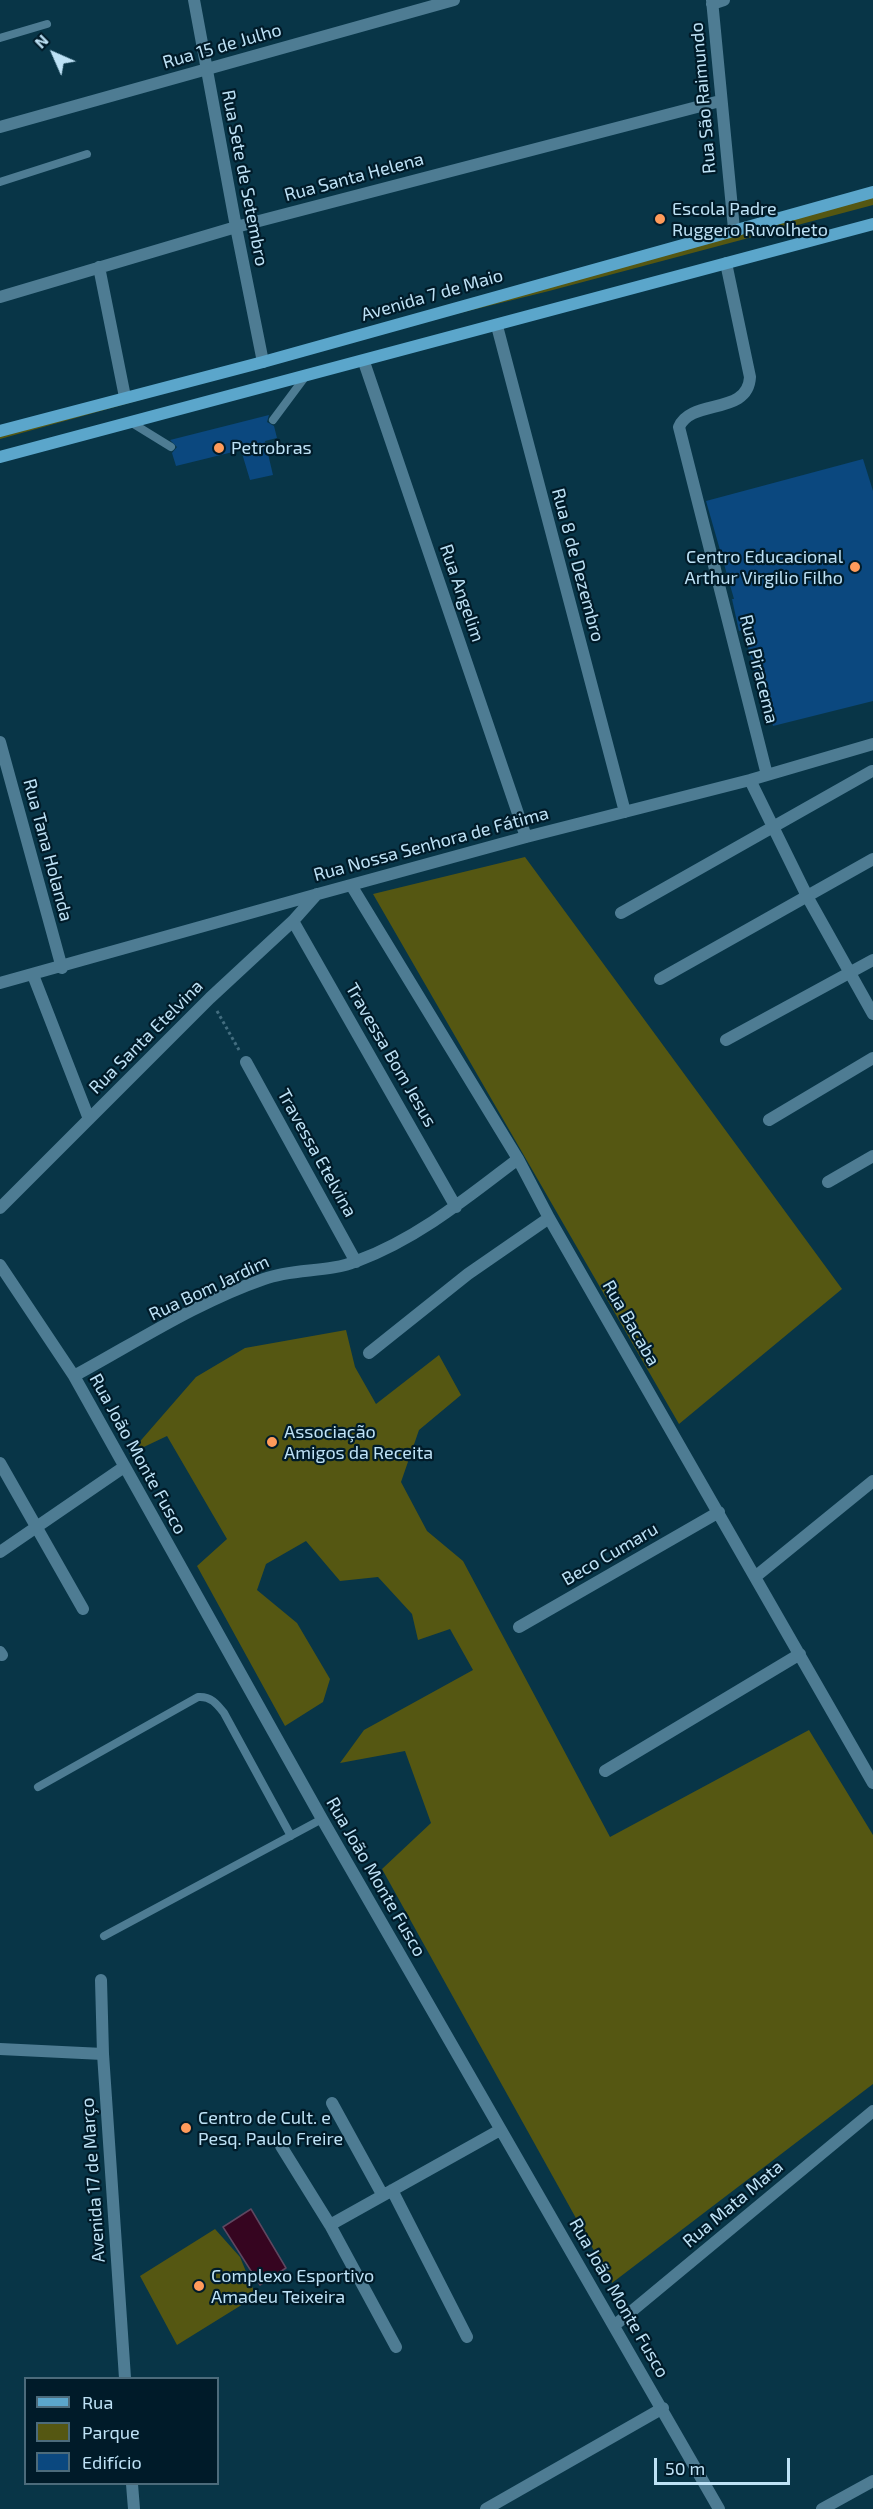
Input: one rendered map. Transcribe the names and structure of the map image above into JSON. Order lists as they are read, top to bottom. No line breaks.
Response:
{"streets":{"main road":["Avenida 7 de Maio"],"street":["Rua 15 de Julho","Rua São Raimundo","Rua Santa Helena","Rua Sete de Setembro","Rua 8 de Dezembro","Rua Angelim","Rua Piracema","Rua Nossa Senhora de Fátima","Rua Tana Holanda","Rua Santa Etelvina","Travessa Bom Jesus","Travessa Etelvina","Rua Bom Jardim","Rua Bacaba","Rua João Monte Fusco","Beco Cumaru","Avenida 17 de Março","Rua Mata Mata"]},"crossings":[["Rua 15 de Julho","Rua Sete de Setembro"],["Rua São Raimundo","Rua Santa Helena"],["Rua São Raimundo","Avenida 7 de Maio"],["Rua Santa Helena","Rua Sete de Setembro"],["Rua Sete de Setembro","Avenida 7 de Maio"],["Rua 8 de Dezembro","Rua Nossa Senhora de Fátima"],["Rua Angelim","Rua Nossa Senhora de Fátima"],["Rua Piracema","Rua Nossa Senhora de Fátima"],["Rua Nossa Senhora de Fátima","Rua Tana Holanda"],["Rua Nossa Senhora de Fátima","Rua Santa Etelvina"],["Rua Nossa Senhora de Fátima","Rua Bacaba"],["Rua Santa Etelvina","Travessa Bom Jesus"],["Travessa Bom Jesus","Rua Bom Jardim"],["Travessa Etelvina","Rua Bom Jardim"],["Rua Bom Jardim","Rua Bacaba"],["Rua Bom Jardim","Rua João Monte Fusco"],["Rua Bacaba","Beco Cumaru"],["Rua João Monte Fusco","Rua Mata Mata"]],"places":["Escola Padre Ruggero Ruvolheto","Petrobras","Centro Educacional Arthur Virgilio Filho","Associação Amigos da Receita","Centro de Cult. e Pesq. Paulo Freire","Complexo Esportivo Amadeu Teixeira"],"legend":["Rua","Parque","Edifício"],"scale_bar":"50 m","north":"top left"}
